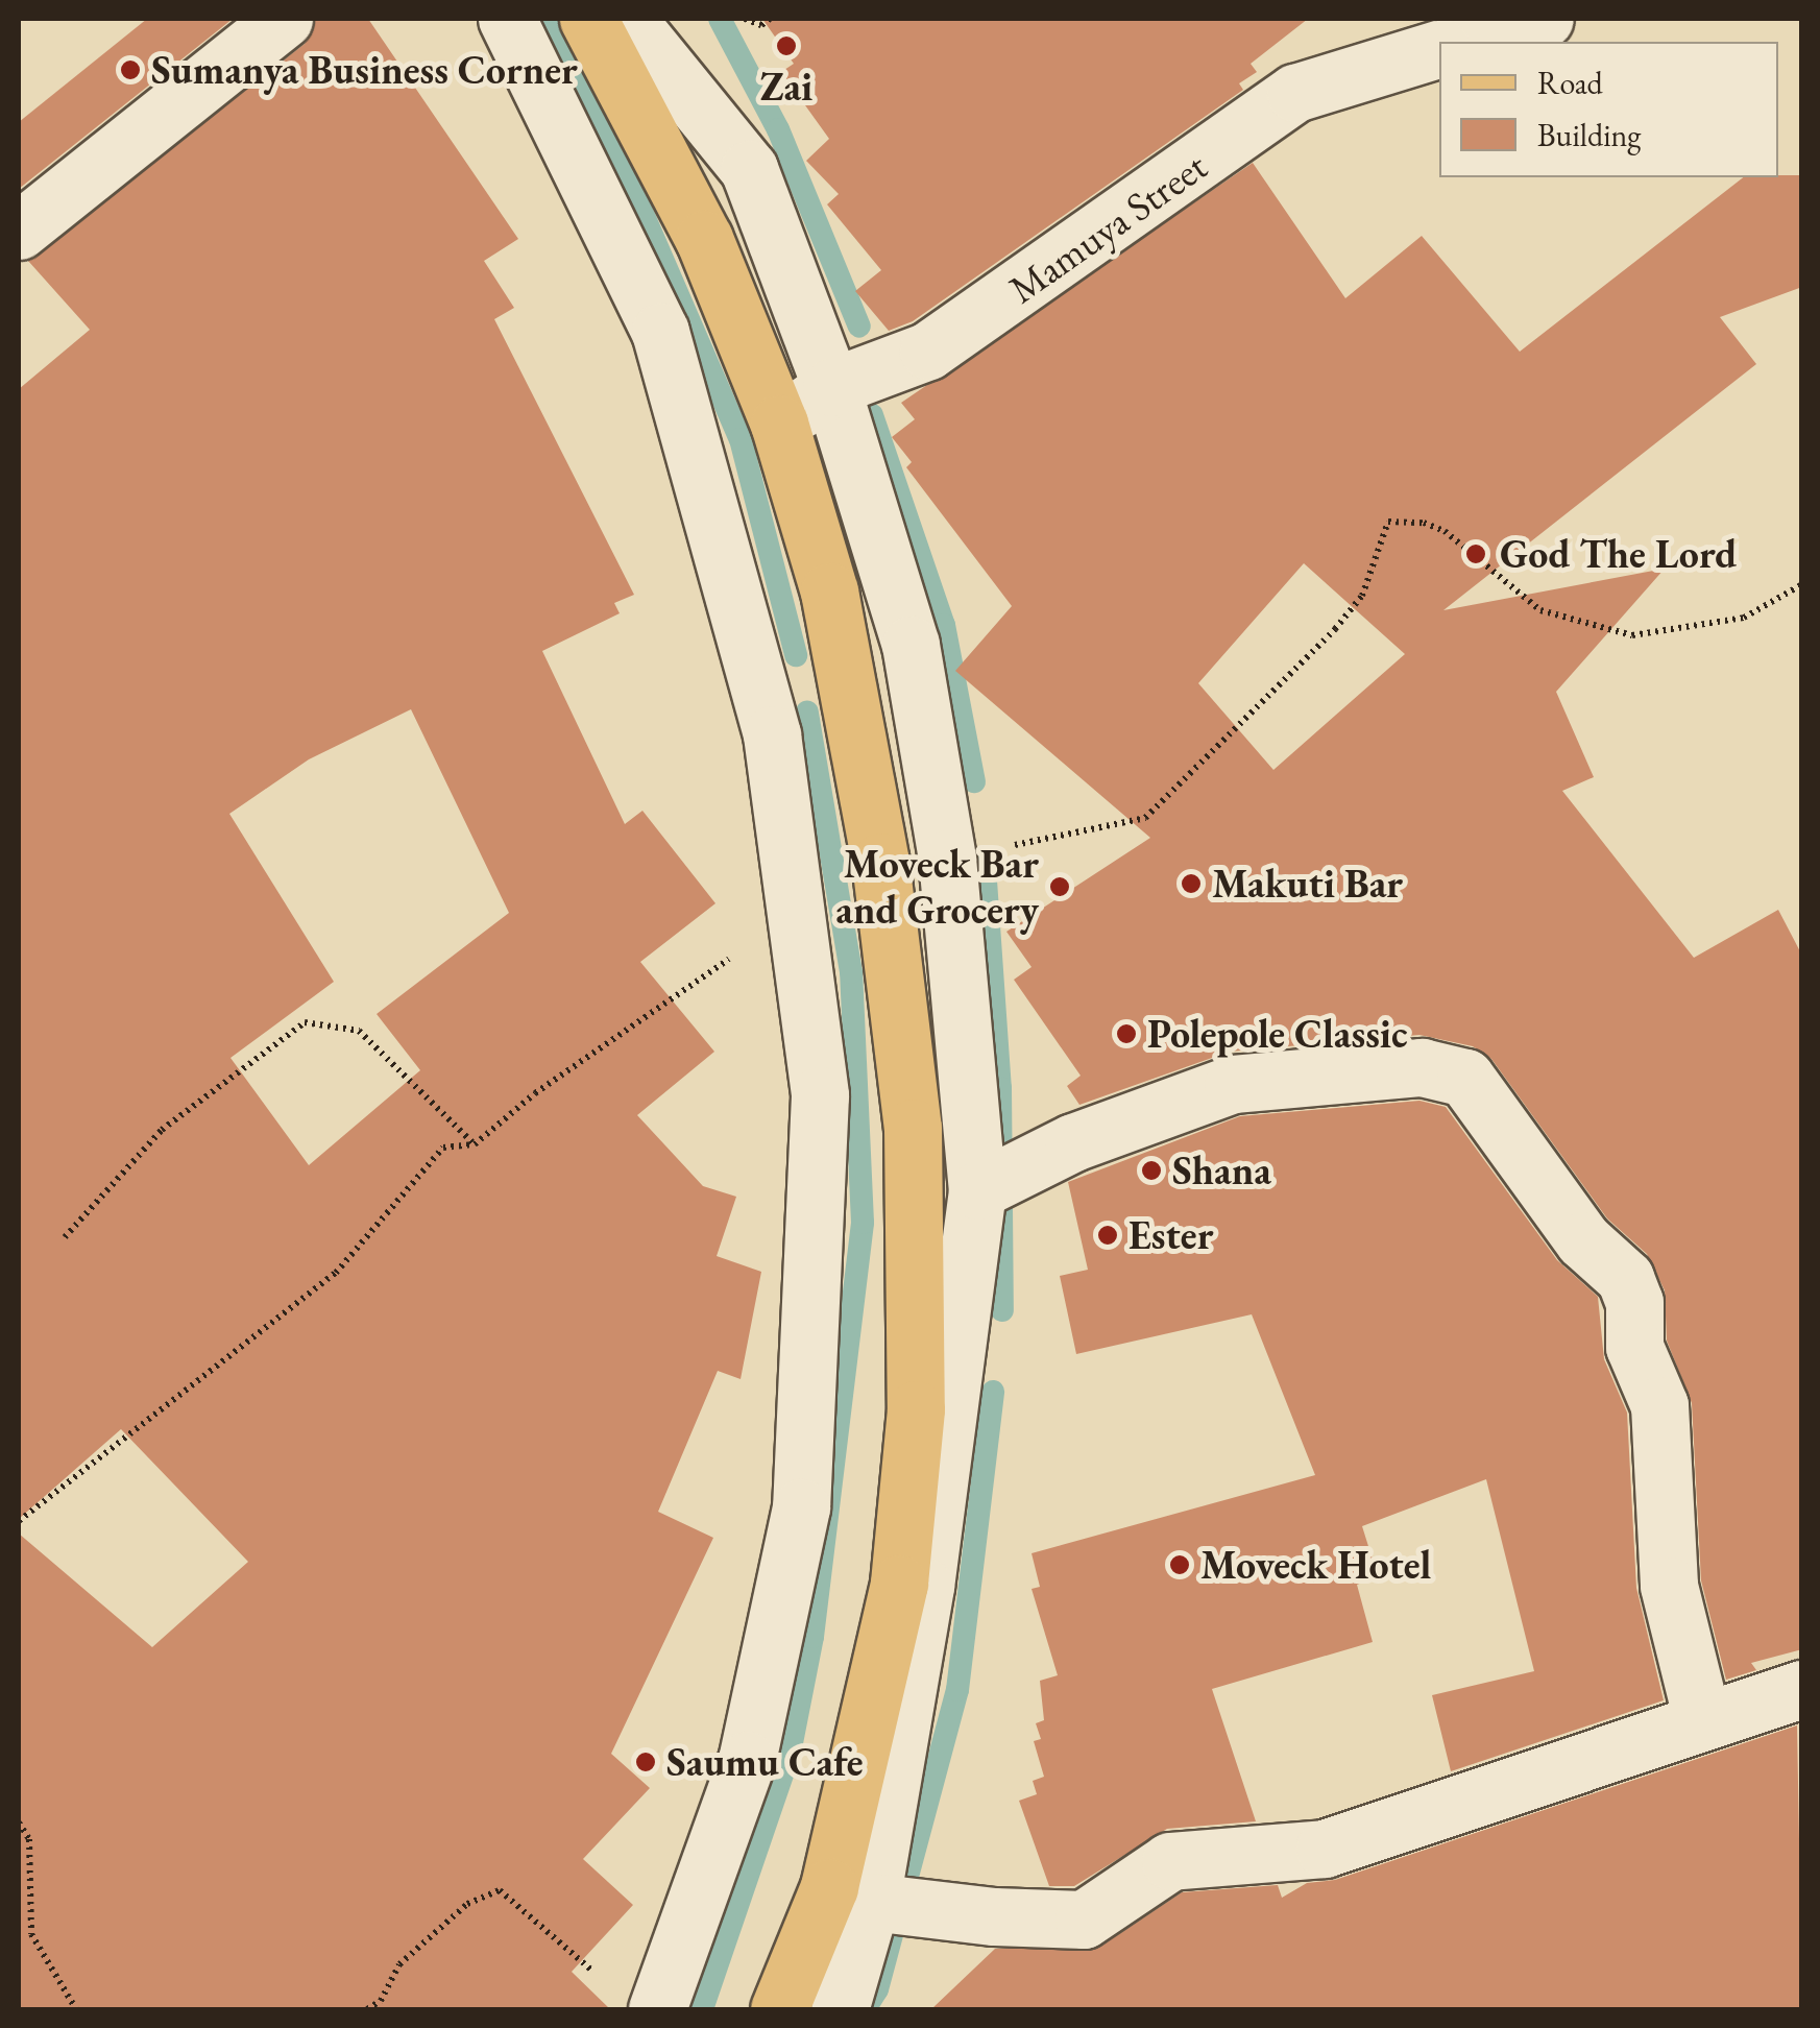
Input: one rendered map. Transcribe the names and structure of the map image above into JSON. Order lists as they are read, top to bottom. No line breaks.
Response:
{"streets":{"street":["Mamuya Street"]},"places":["Zai","Sumanya Business Corner","God The Lord","Makuti Bar","Moveck Bar and Grocery","Polepole Classic","Shana","Ester","Moveck Hotel","Saumu Cafe"],"legend":["Road","Building"]}
